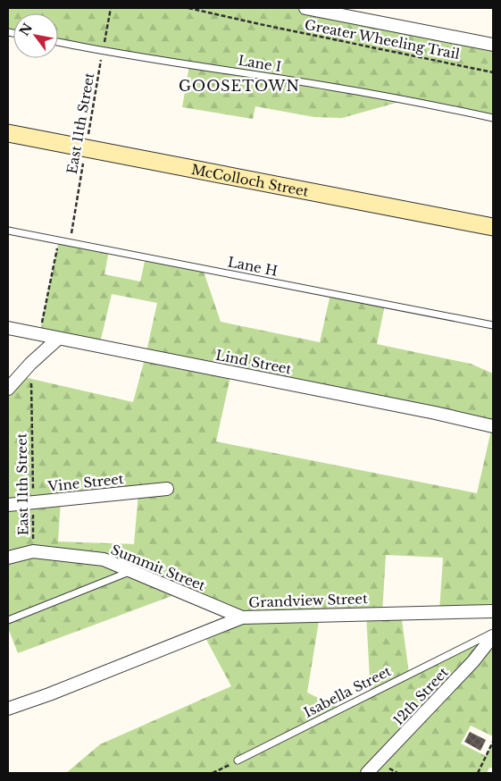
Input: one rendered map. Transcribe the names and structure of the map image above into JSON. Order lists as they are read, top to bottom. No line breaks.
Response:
{"streets":{"street":["McColloch Street","Lind Street","Vine Street","Summit Street","Grandview Street","12th Street"],"lane":["Lane I","Lane H","Isabella Street"],"path":["Greater Wheeling Trail","East 11th Street"]},"crossings":[["Lane I","East 11th Street"],["East 11th Street","McColloch Street"],["East 11th Street","Lane H"],["East 11th Street","Vine Street"],["East 11th Street","Summit Street"],["Summit Street","Grandview Street"]],"districts":["GOOSETOWN"],"north":"top left"}
